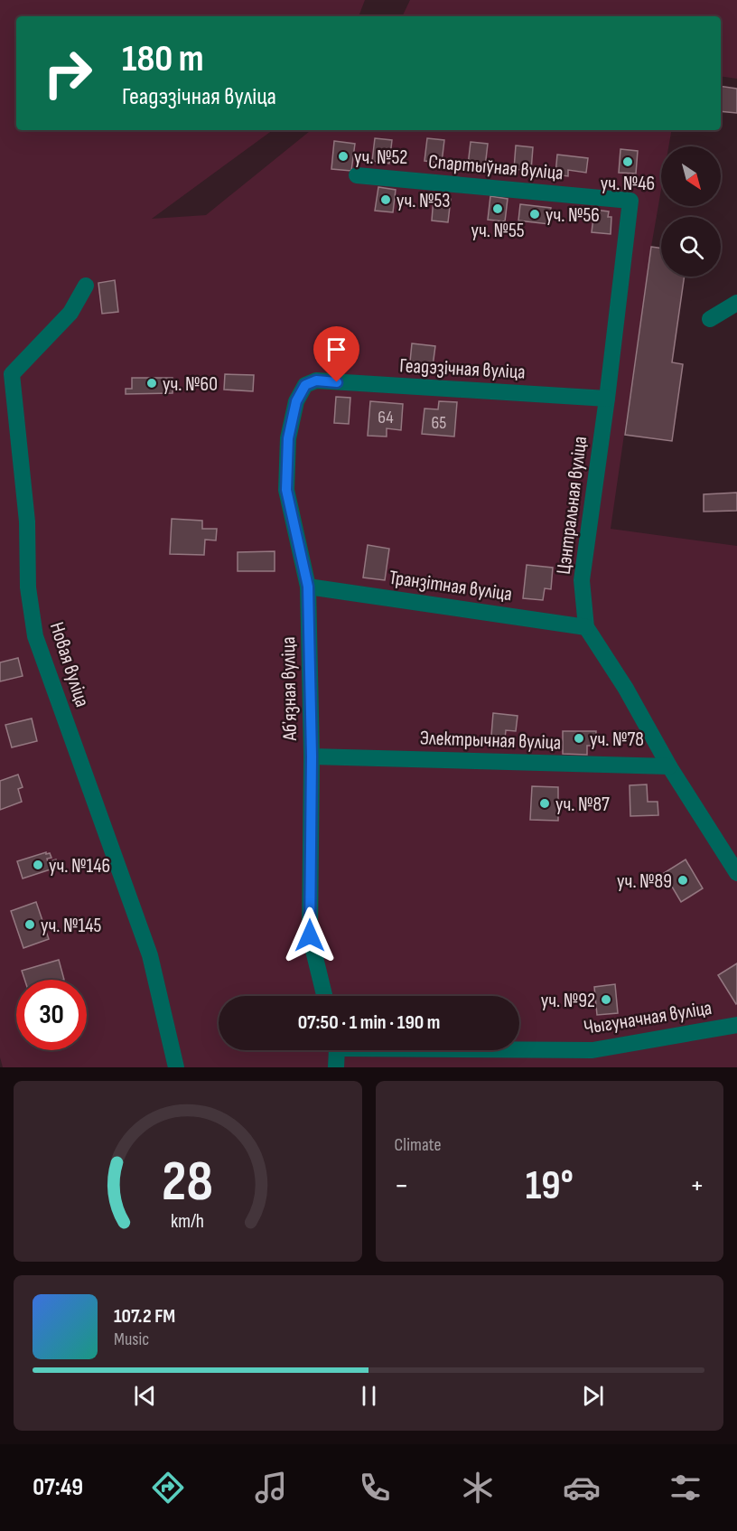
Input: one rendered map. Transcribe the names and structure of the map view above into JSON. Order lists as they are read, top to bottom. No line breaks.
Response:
{"streets":{"street":["Спартыўная вуліца","Геадэзічная вуліца","Цэнтральная вуліца","Транзітная вуліца","Новая вуліца","Абʼязная вуліца","Электрычная вуліца","Чыгуначная вуліца"]},"crossings":[["Спартыўная вуліца","Цэнтральная вуліца"],["Геадэзічная вуліца","Цэнтральная вуліца"],["Геадэзічная вуліца","Абʼязная вуліца"],["Цэнтральная вуліца","Транзітная вуліца"],["Цэнтральная вуліца","Электрычная вуліца"],["Транзітная вуліца","Абʼязная вуліца"],["Абʼязная вуліца","Электрычная вуліца"]],"places":["уч. №52","уч. №46","уч. №53","уч. №55","уч. №56","уч. №60","уч. №78","уч. №87","уч. №146","уч. №89","уч. №145","уч. №92"],"house_numbers":["64","65"],"north":"bottom right","page":{"turn":["180 m","Геадэзічная вуліца"],"limit":"30","trip":"07:50 · 1 min · 190 m","tile":"Climate","heat":["−","19°","+"],"song":["107.2 FM","Music"],"tabs":"07:49","gauge":["28","km/h"]}}
